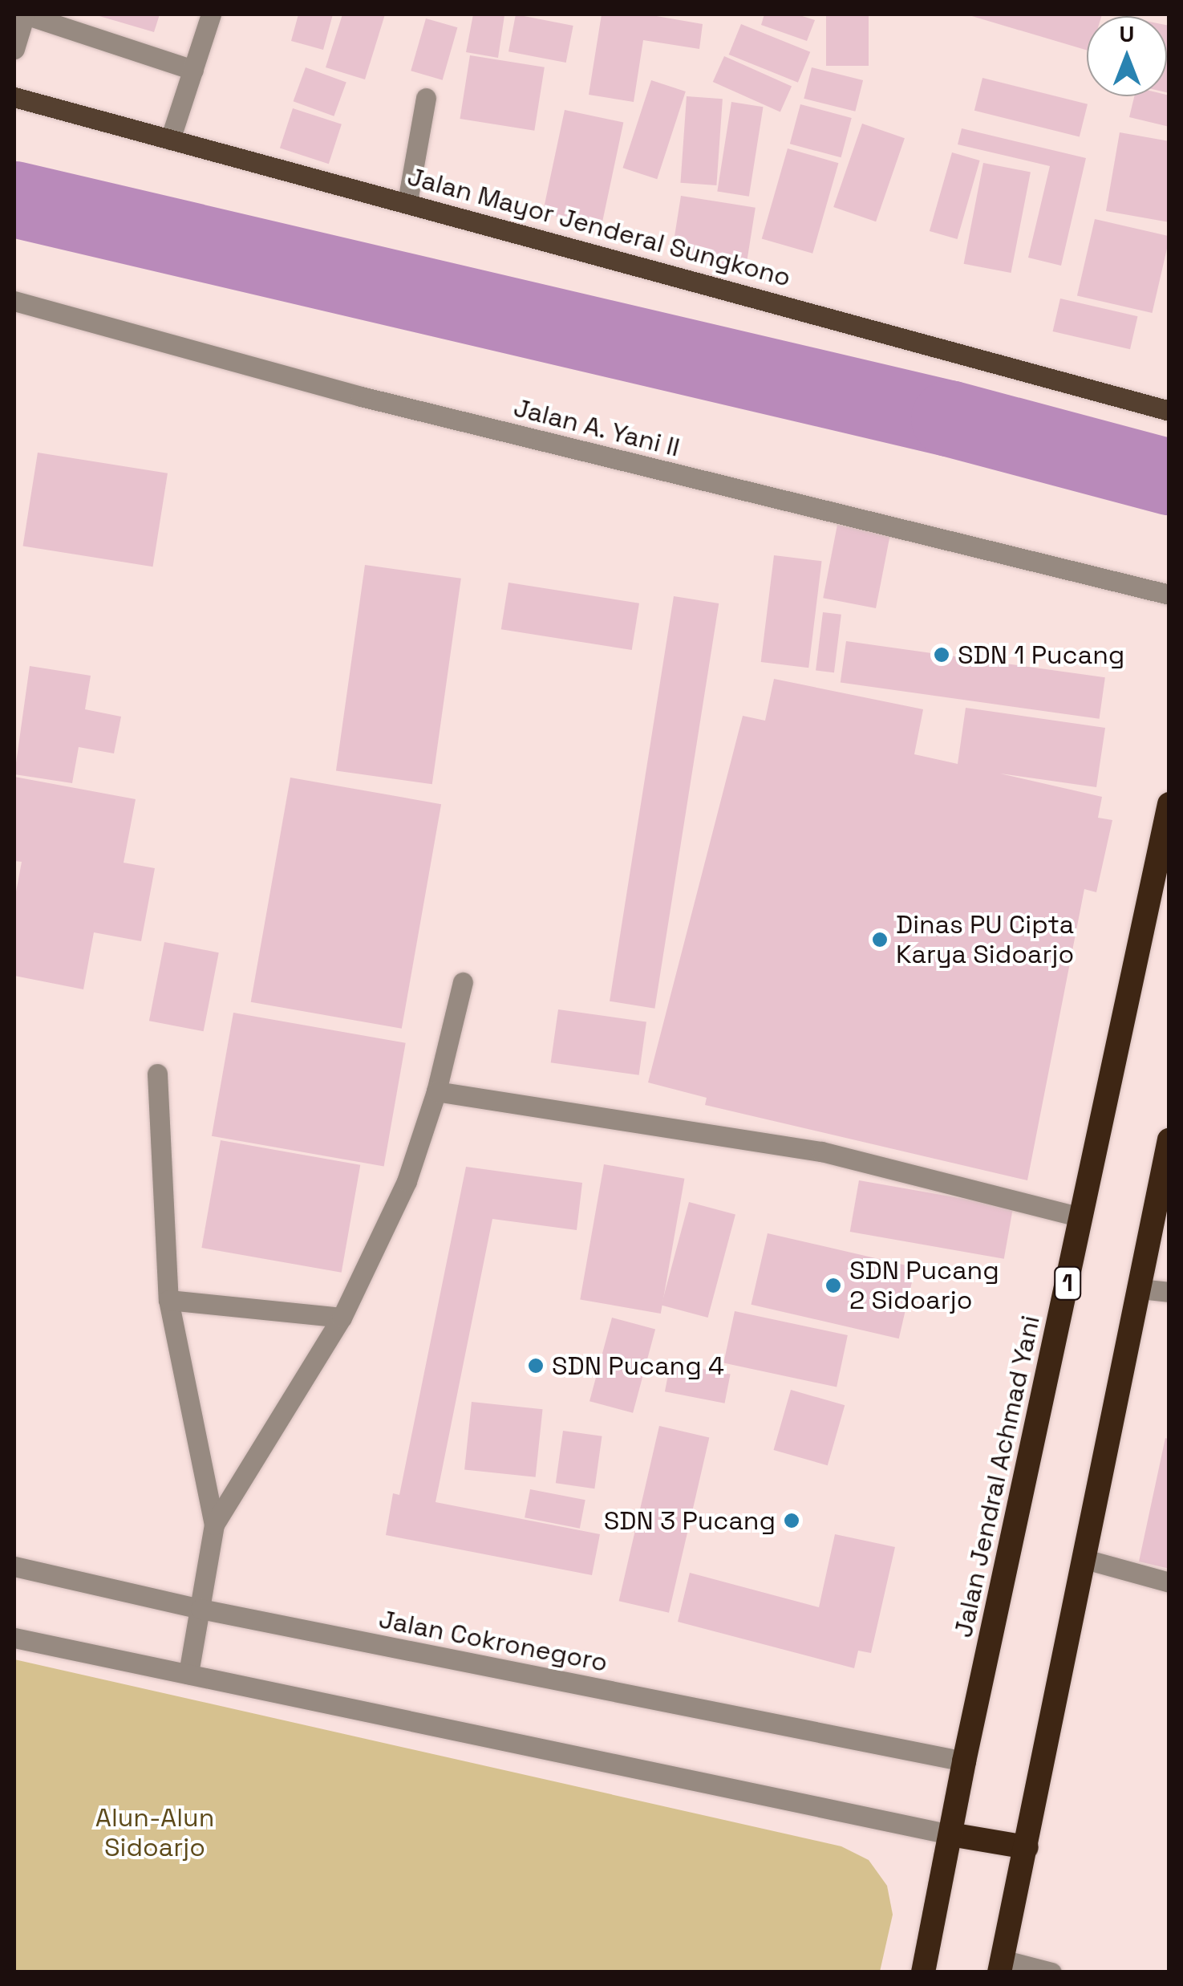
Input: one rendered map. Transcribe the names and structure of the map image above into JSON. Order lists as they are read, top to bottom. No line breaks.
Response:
{"streets":{"highway":["1","Jalan Jendral Achmad Yani"],"main road":["Jalan Mayor Jenderal Sungkono"],"street":["Jalan A. Yani II","Jalan Cokronegoro"]},"crossings":[["Jalan Jendral Achmad Yani","Jalan Cokronegoro"]],"parks":["Alun-Alun Sidoarjo"],"places":["SDN 1 Pucang","Dinas PU Cipta Karya Sidoarjo","SDN Pucang 2 Sidoarjo","SDN Pucang 4","SDN 3 Pucang"],"north":"top"}
